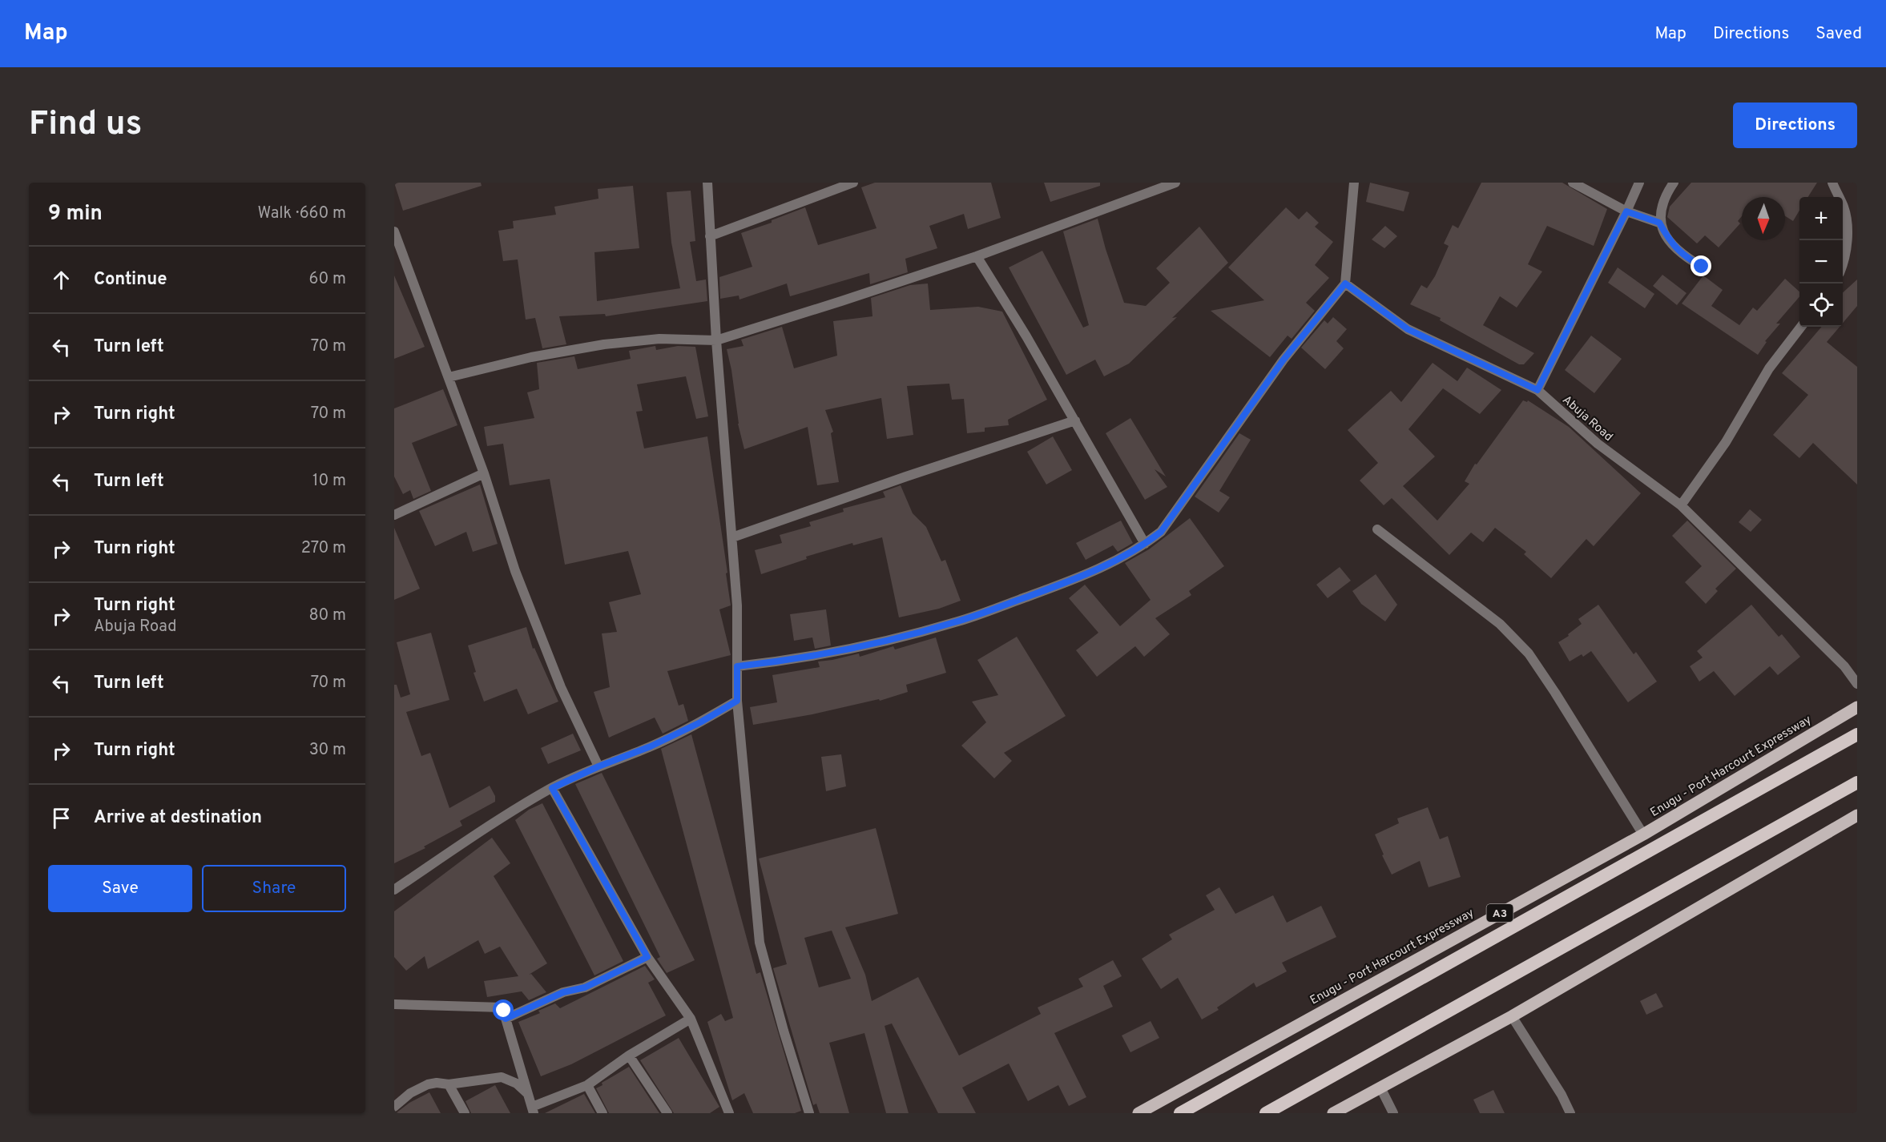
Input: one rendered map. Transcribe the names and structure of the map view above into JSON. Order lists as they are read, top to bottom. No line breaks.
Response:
{"streets":{"highway":["A3"],"main road":["Enugu - Port Harcourt Expressway"],"street":["Abuja Road"]},"north":"bottom","page":{"header":"Map","nav":["Map","Directions","Saved"],"buttons":["Directions",["Save","Share"]],"title":"Find us","heading":["9 min","Walk · 660 m"],"map_buttons":["+","−"],"list":[["Continue","60 m"],["Turn left","70 m"],["Turn right","70 m"],["Turn left","10 m"],["Turn right","270 m"],["Turn right","Abuja Road","80 m"],["Turn left","70 m"],["Turn right","30 m"],"Arrive at destination"]}}
